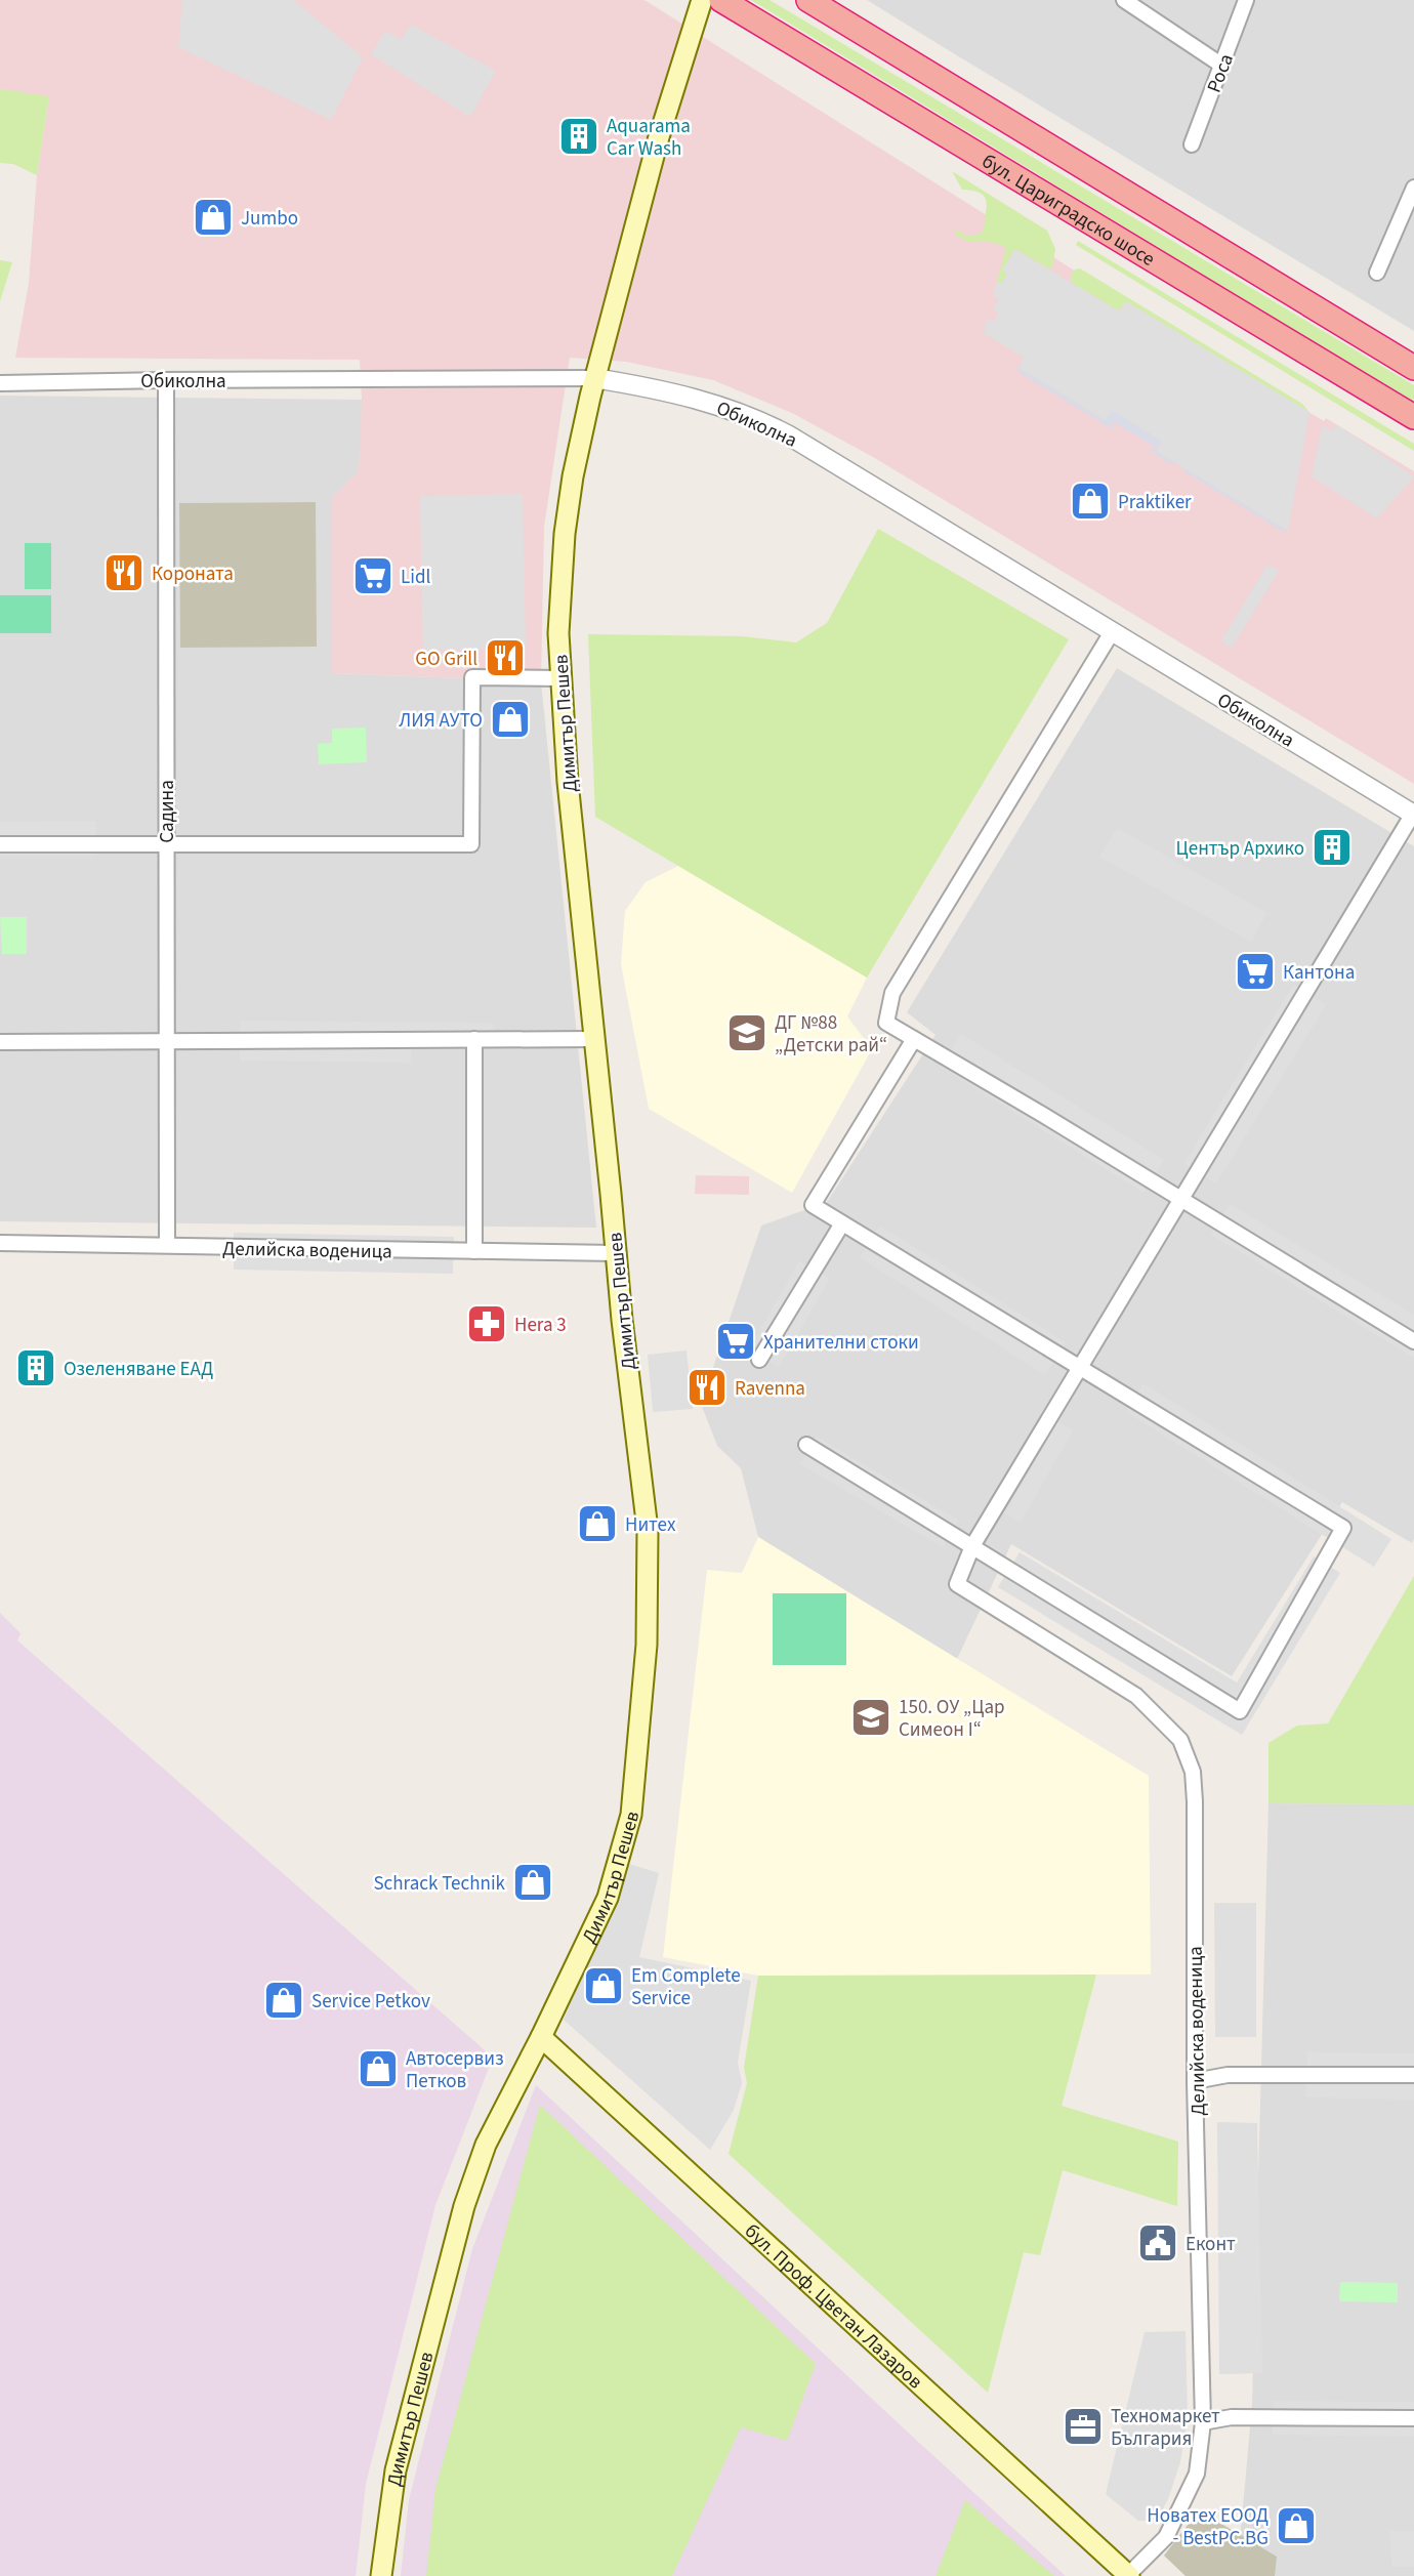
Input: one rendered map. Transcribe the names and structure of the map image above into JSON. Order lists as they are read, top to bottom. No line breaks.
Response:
{"streets":{"highway":["бул. Цариградско шосе"],"main road":["Димитър Пешев","бул. Проф. Цветан Лазаров"],"street":["Роса","Обиколна","Садина","Делийска воденица"]},"crossings":[["Обиколна","Димитър Пешев"],["Обиколна","Садина"],["Димитър Пешев","Делийска воденица"],["Димитър Пешев","бул. Проф. Цветан Лазаров"],["Садина","Делийска воденица"],["Делийска воденица","бул. Проф. Цветан Лазаров"]],"places":{"building":["Aquarama Car Wash","Център Архико","Озеленяване ЕАД"],"shop":["Jumbo","Praktiker","ЛИЯ АУТО","Нитех","Schrack Technik","Em Complete Service","Service Petkov","Автосервиз Петков","Новатех ЕООД - BestPC.BG"],"restaurant":["Короната","GO Grill","Ravenna"],"supermarket":["Lidl","Кантона","Хранителни стоки"],"school or university":["ДГ №88 „Детски рай“","150. ОУ „Цар Симеон I“"],"pharmacy":["Hera 3"],"public building":["Еконт"],"office":["Техномаркет България"]}}
